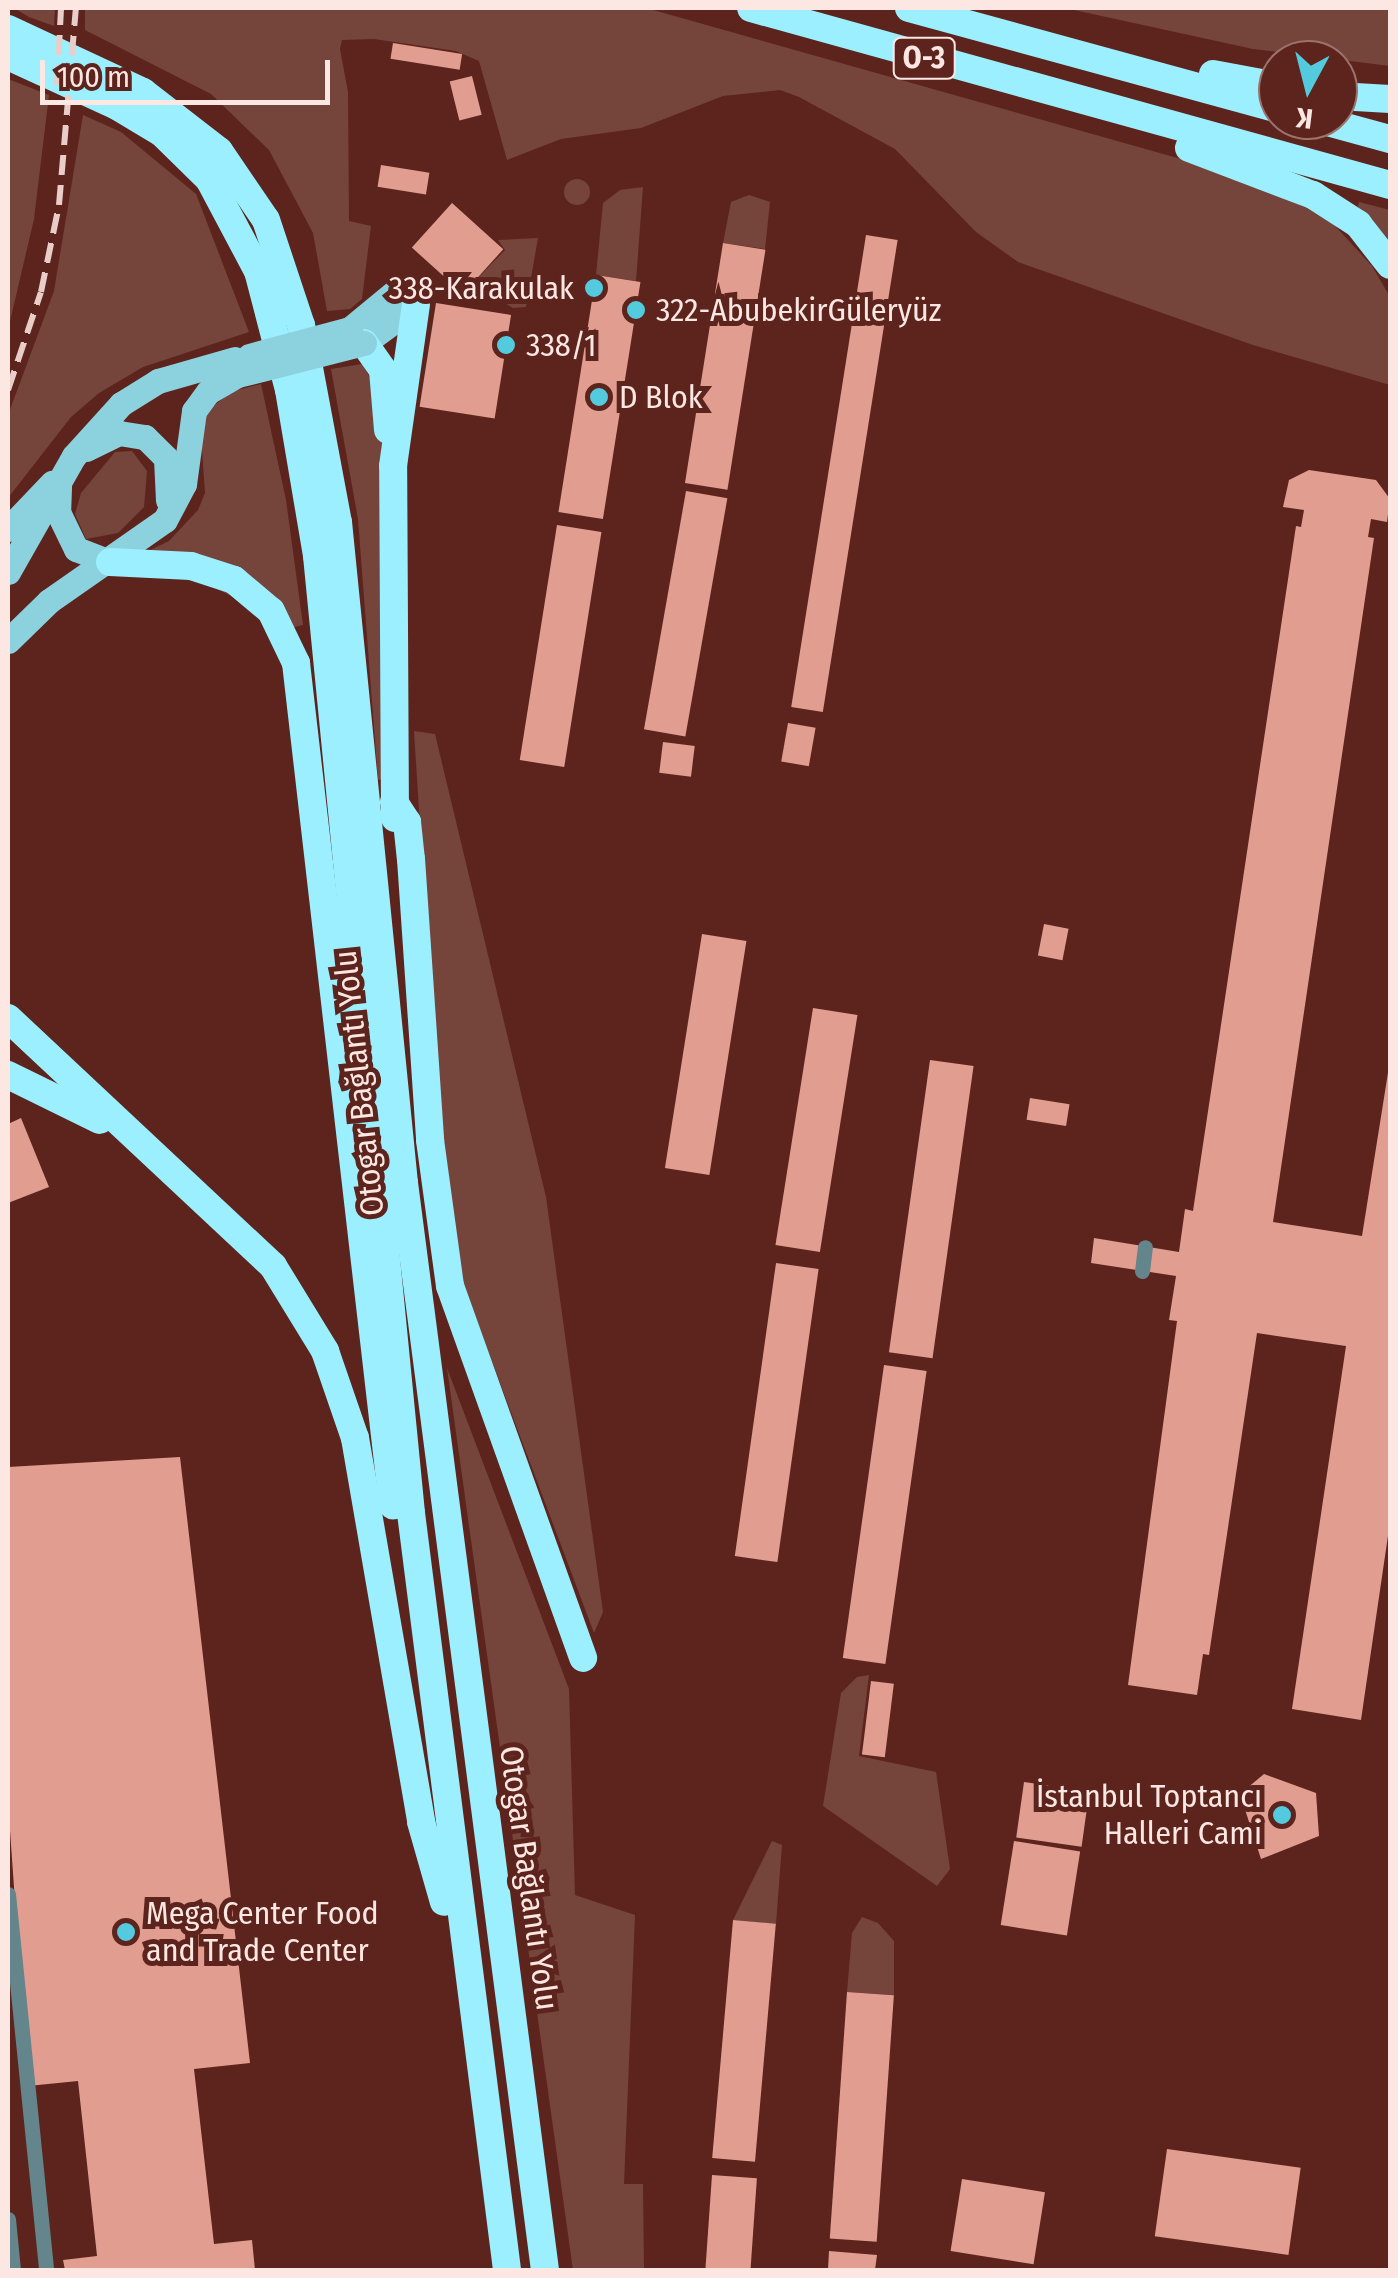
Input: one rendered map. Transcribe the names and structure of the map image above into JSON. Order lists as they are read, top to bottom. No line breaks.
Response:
{"streets":{"highway":["O-3","Otogar Bağlantı Yolu"]},"places":["338-Karakulak","322-AbubekirGüleryüz","338/1","D Blok","İstanbul Toptancı Halleri Cami","Mega Center Food and Trade Center"],"scale_bar":"100 m","north":"bottom"}
